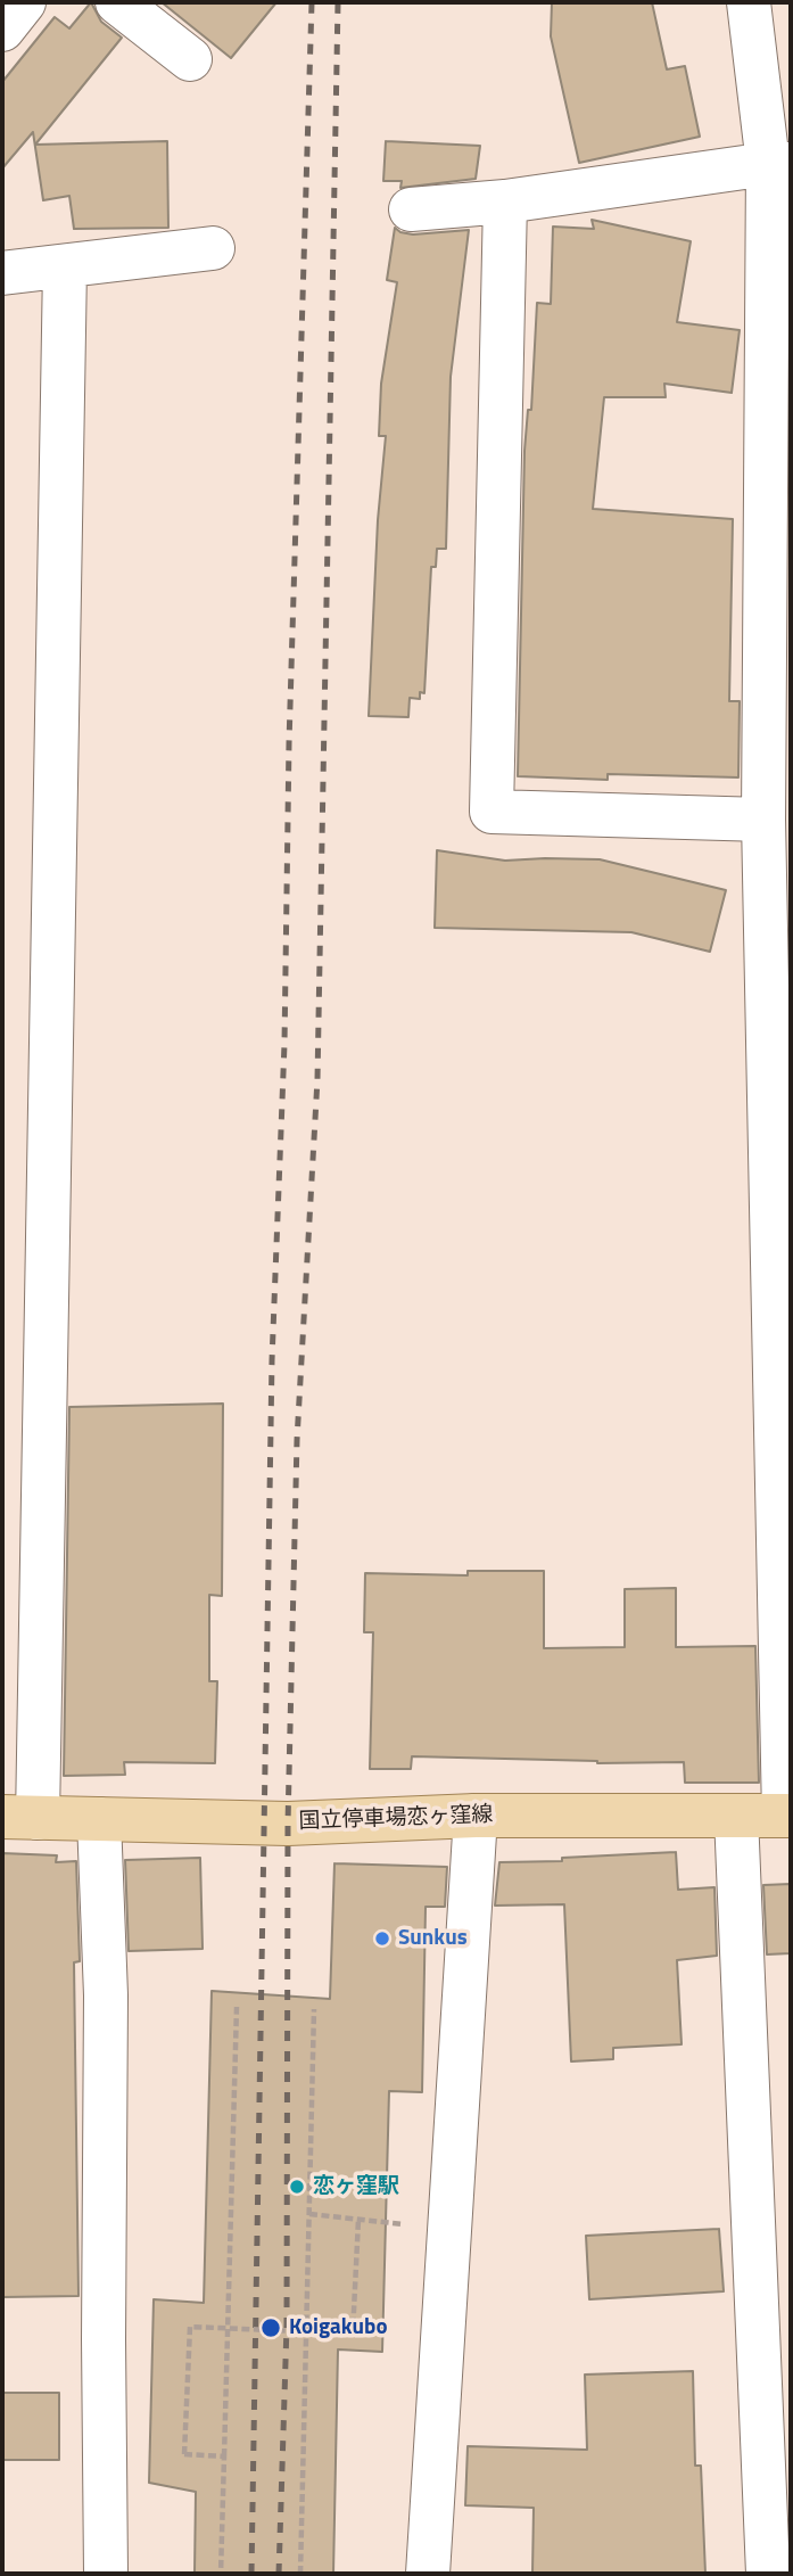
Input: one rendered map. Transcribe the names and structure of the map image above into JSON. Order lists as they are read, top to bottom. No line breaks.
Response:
{"streets":{"main road":["国立停車場恋ヶ窪線"]},"places":["Sunkus","恋ヶ窪駅","Koigakubo"]}
